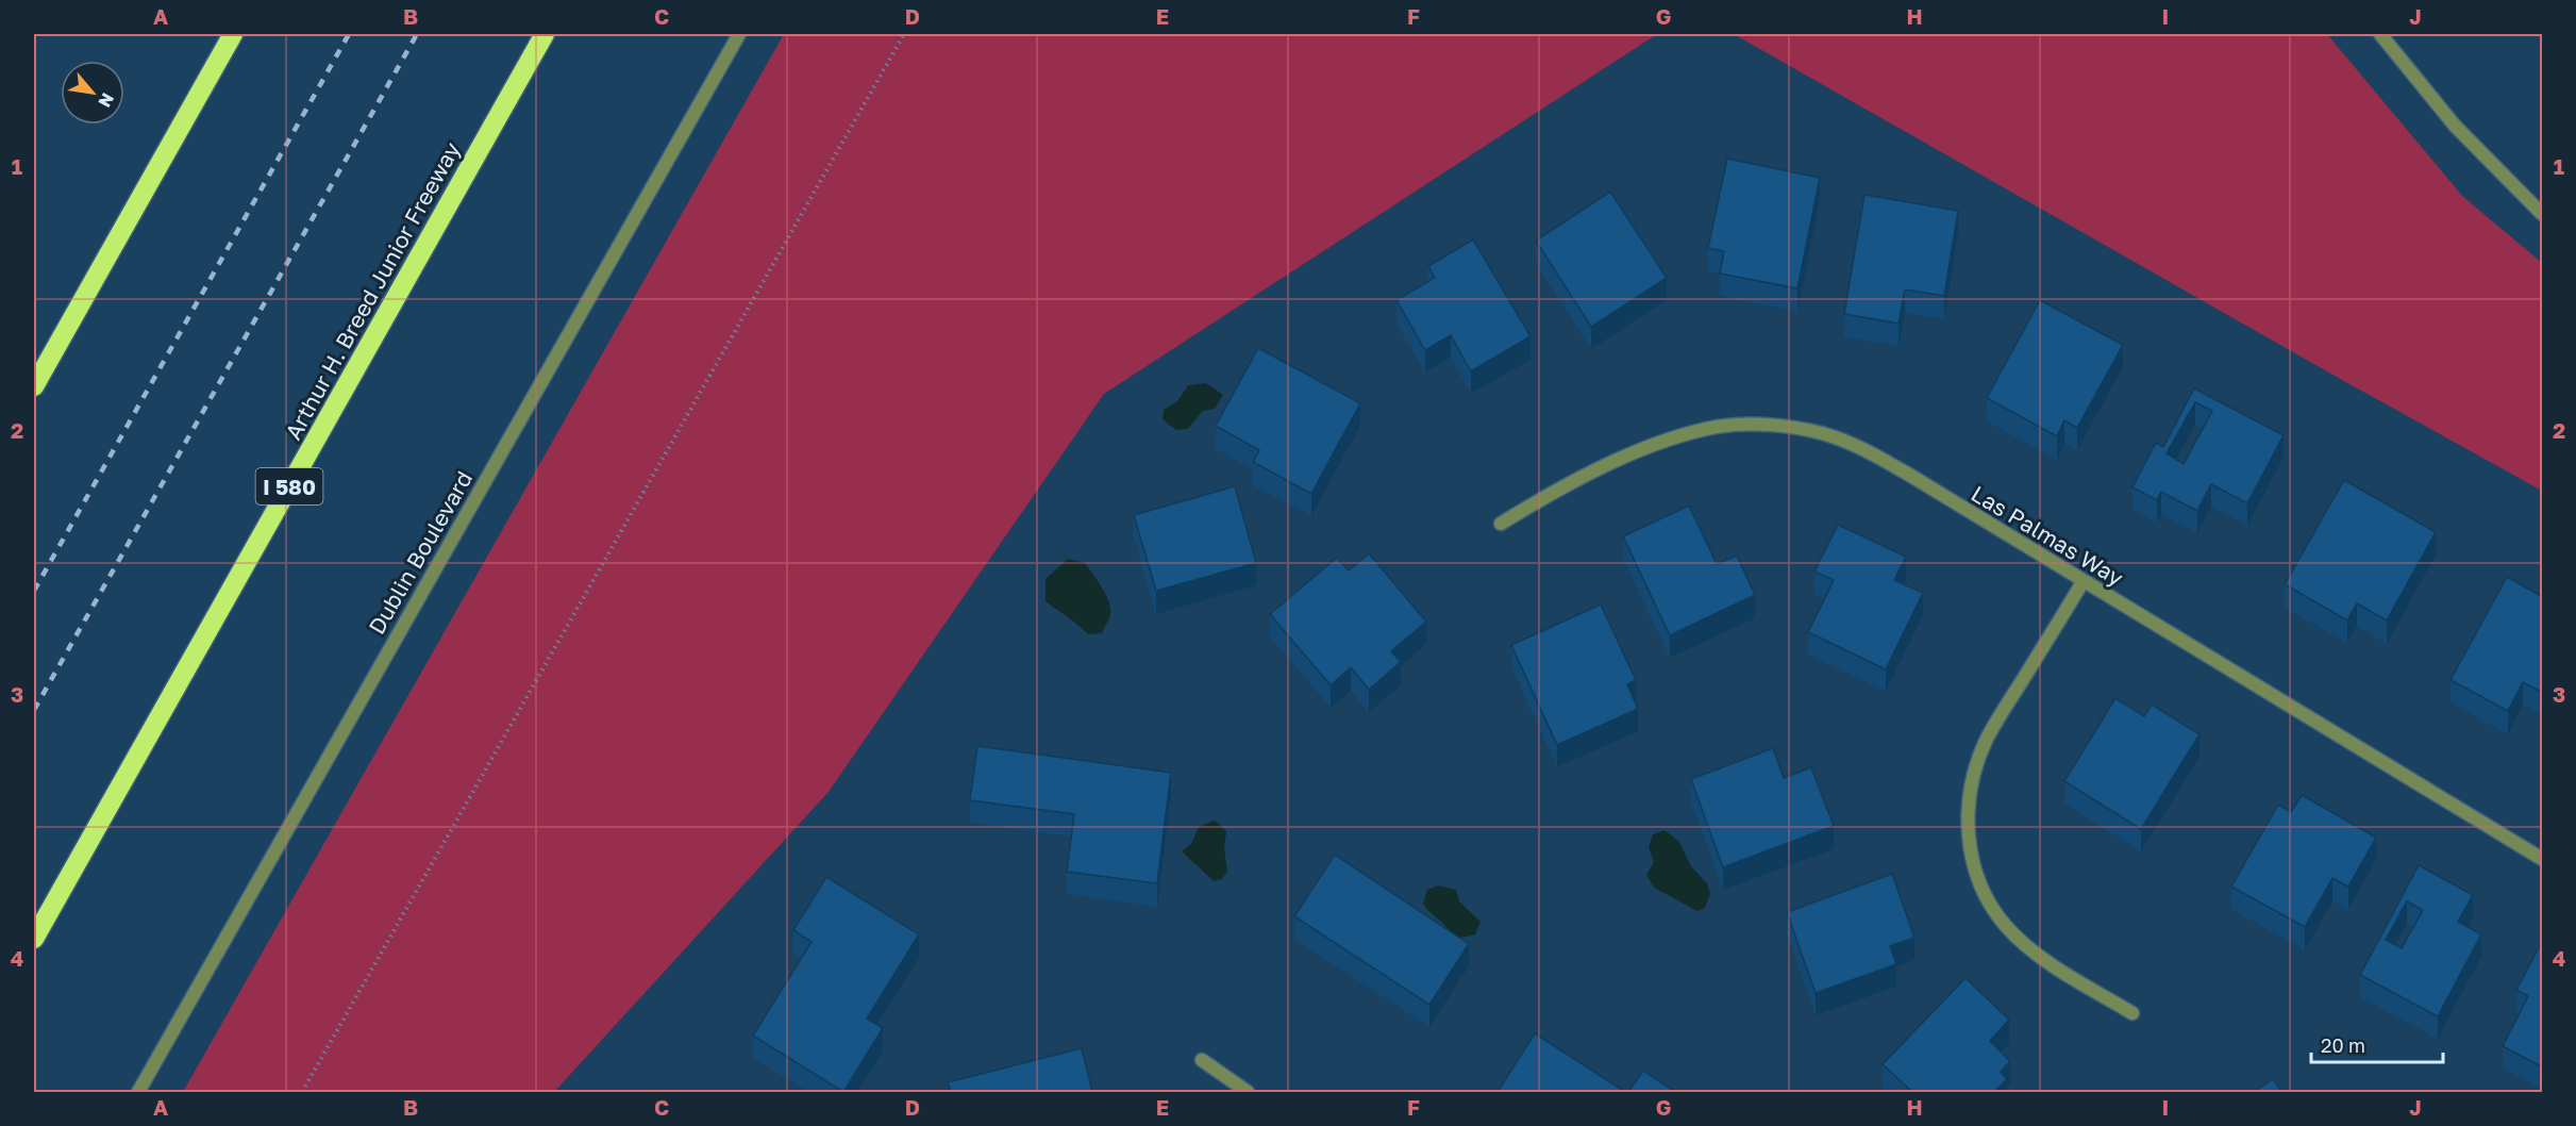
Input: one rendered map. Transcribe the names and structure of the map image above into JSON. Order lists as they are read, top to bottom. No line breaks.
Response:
{"streets":{"highway":["Arthur H. Breed Junior Freeway","I 580"],"street":["Las Palmas Way","Dublin Boulevard"]},"scale_bar":"20 m","north":"bottom right","grid":{"columns":["A","B","C","D","E","F","G","H","I","J"],"rows":["1","2","3","4"]}}
